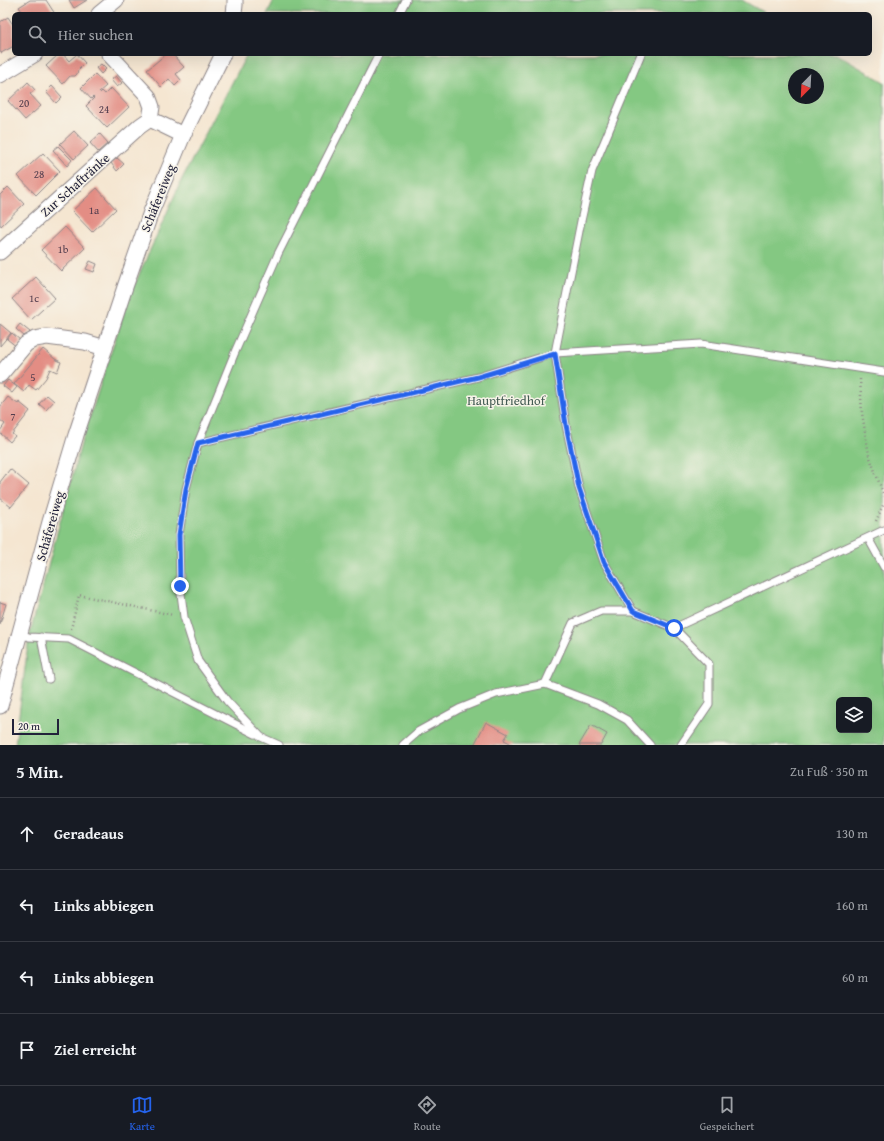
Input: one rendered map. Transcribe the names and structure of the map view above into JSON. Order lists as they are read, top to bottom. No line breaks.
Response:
{"streets":{"street":["Zur Schaftränke","Schäfereiweg"]},"parks":["Hauptfriedhof"],"house_numbers":["20","24","28","1a","1b","1c","5","7"],"scale_bar":"20 m","north":"bottom left","page":{"search":"Hier suchen","scale":"20 m","heading":["5 Min.","Zu Fuß · 350 m"],"list":[["Geradeaus","130 m"],["Links abbiegen","160 m"],["Links abbiegen","60 m"],"Ziel erreicht"],"nav":["Karte","Route","Gespeichert"]}}
